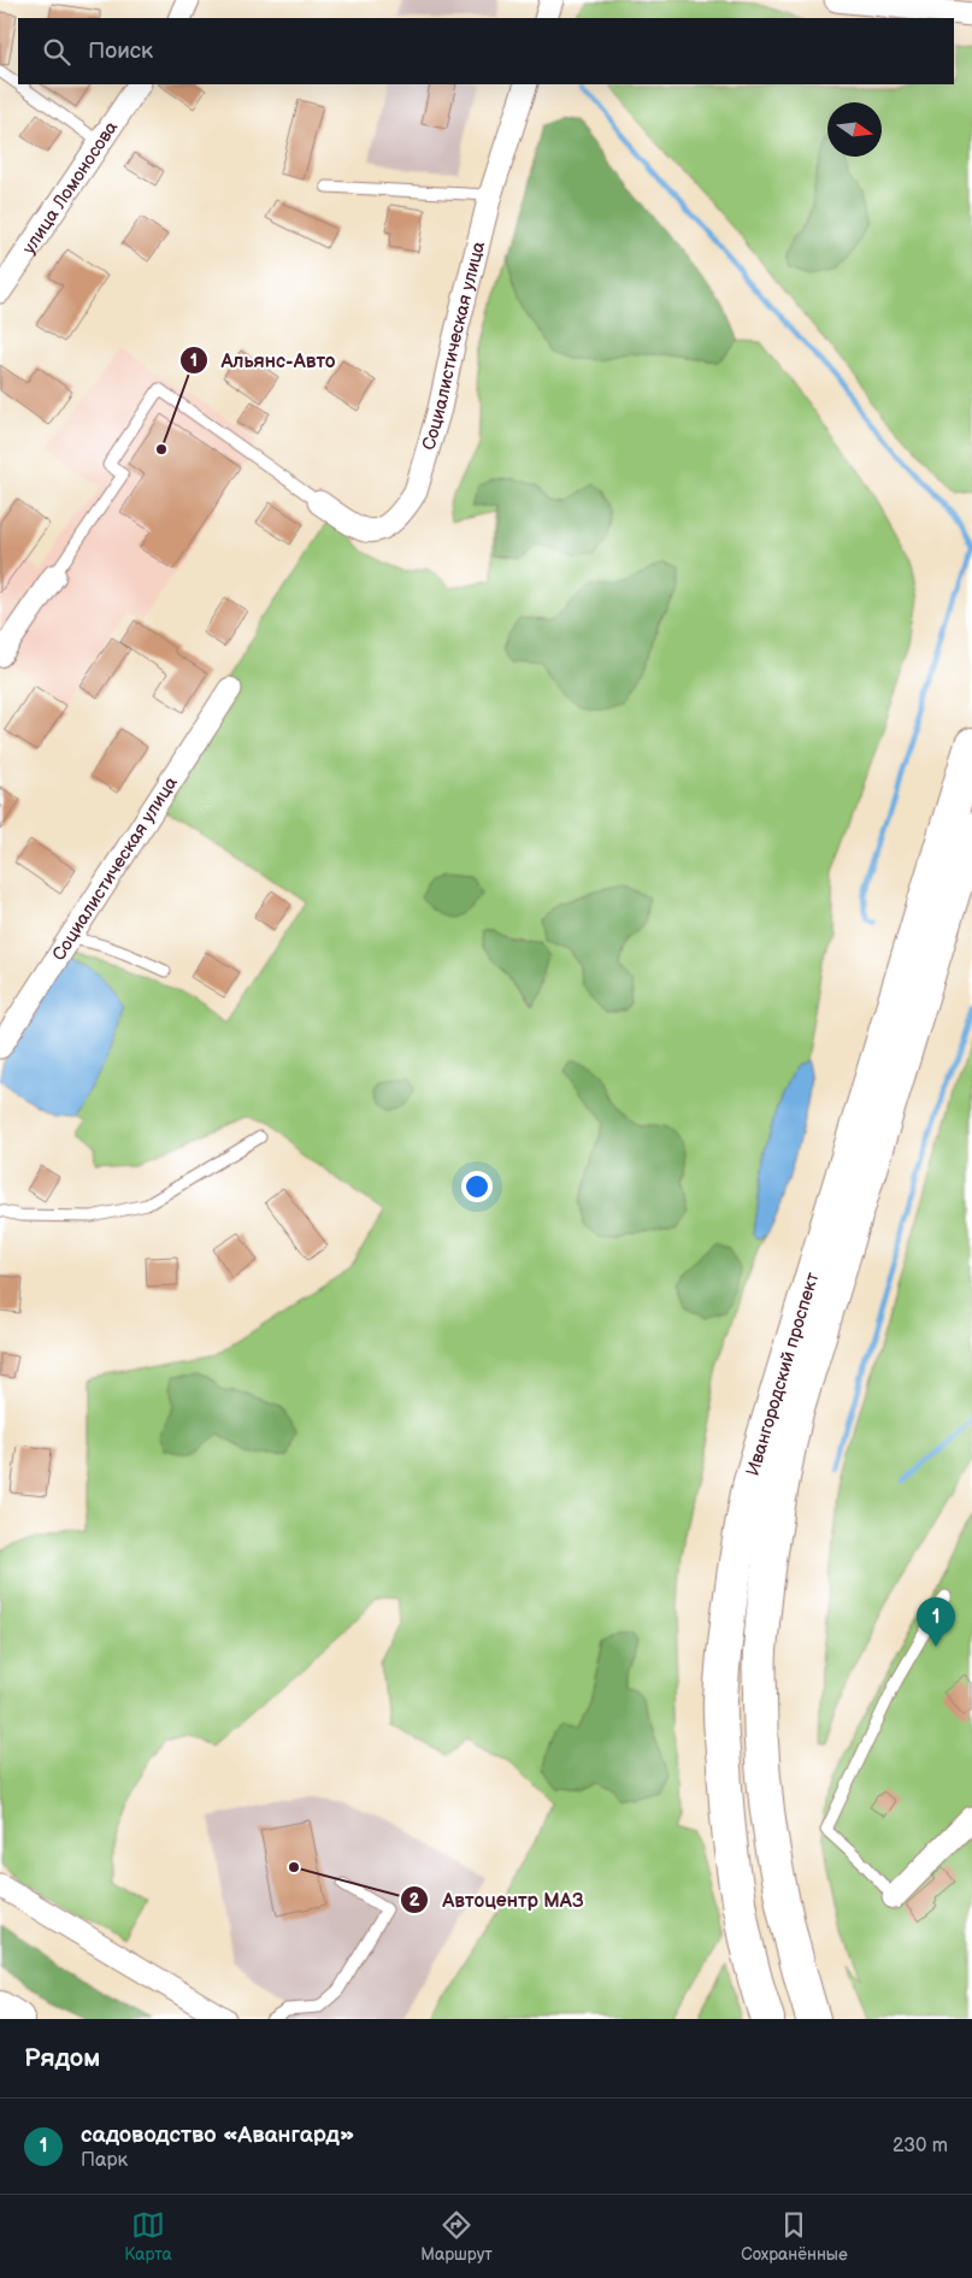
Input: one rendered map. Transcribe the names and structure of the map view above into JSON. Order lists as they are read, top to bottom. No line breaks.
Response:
{"streets":{"main road":["Ивангородский проспект"],"street":["улица Ломоносова","Социалистическая улица"]},"places":["Альянс-Авто","Автоцентр МАЗ"],"north":"right","page":{"search":"Поиск","pins":"1","heading":"Рядом","list":[{"mark":"1","name":"садоводство «Авангард»","note":"Парк","value":"230 m"}],"nav":["Карта","Маршрут","Сохранённые"]}}
